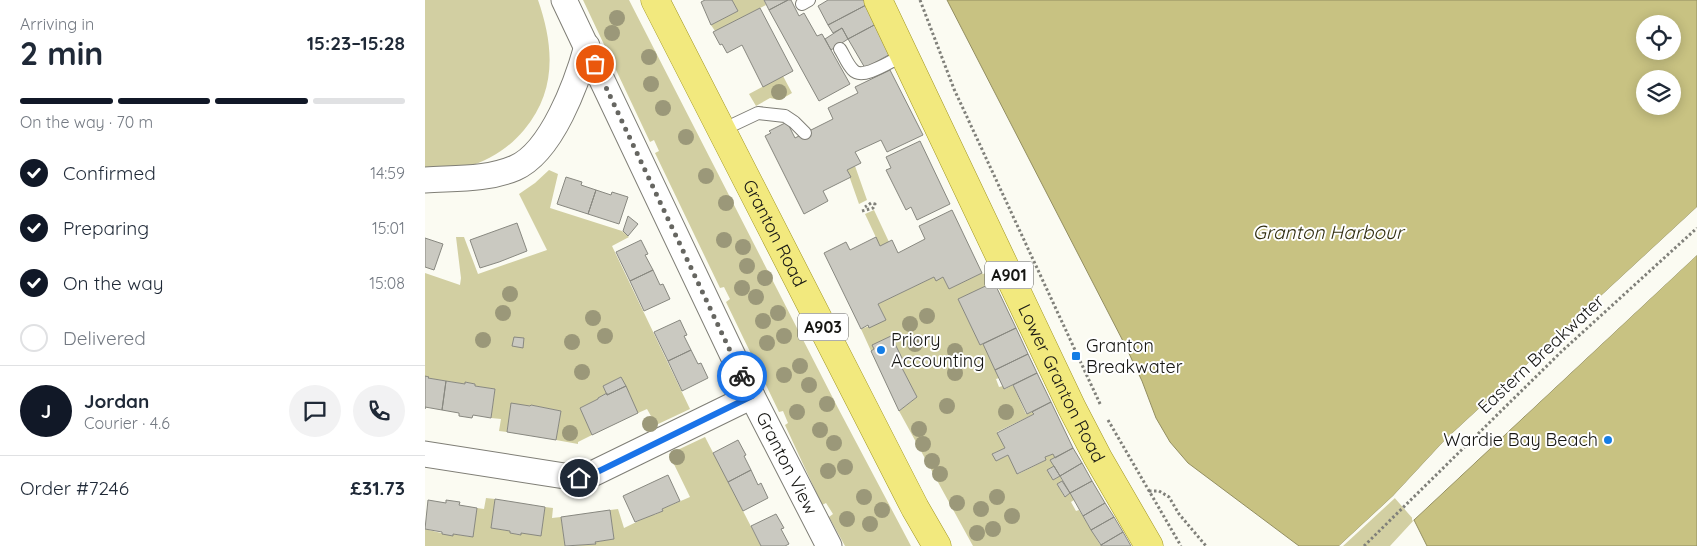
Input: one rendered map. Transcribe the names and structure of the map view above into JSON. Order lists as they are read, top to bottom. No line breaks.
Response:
{"streets":{"main road":["Granton Road","A901","A903","Lower Granton Road"],"street":["Granton View"],"path":["Eastern Breakwater"]},"water":["Granton Harbour"],"places":{"other":["Priory Accounting","Wardie Bay Beach"],"transit":["Granton Breakwater"]},"page":{"heading":["2 min","Arriving in","15:23–15:28"],"panel":["Jordan","Courier · 4.6","Order #7246","£31.73"],"bar":"On the way · 70 m","list":[["Confirmed","14:59"],["Preparing","15:01"],["On the way","15:08"],"Delivered"],"round":"J"}}
